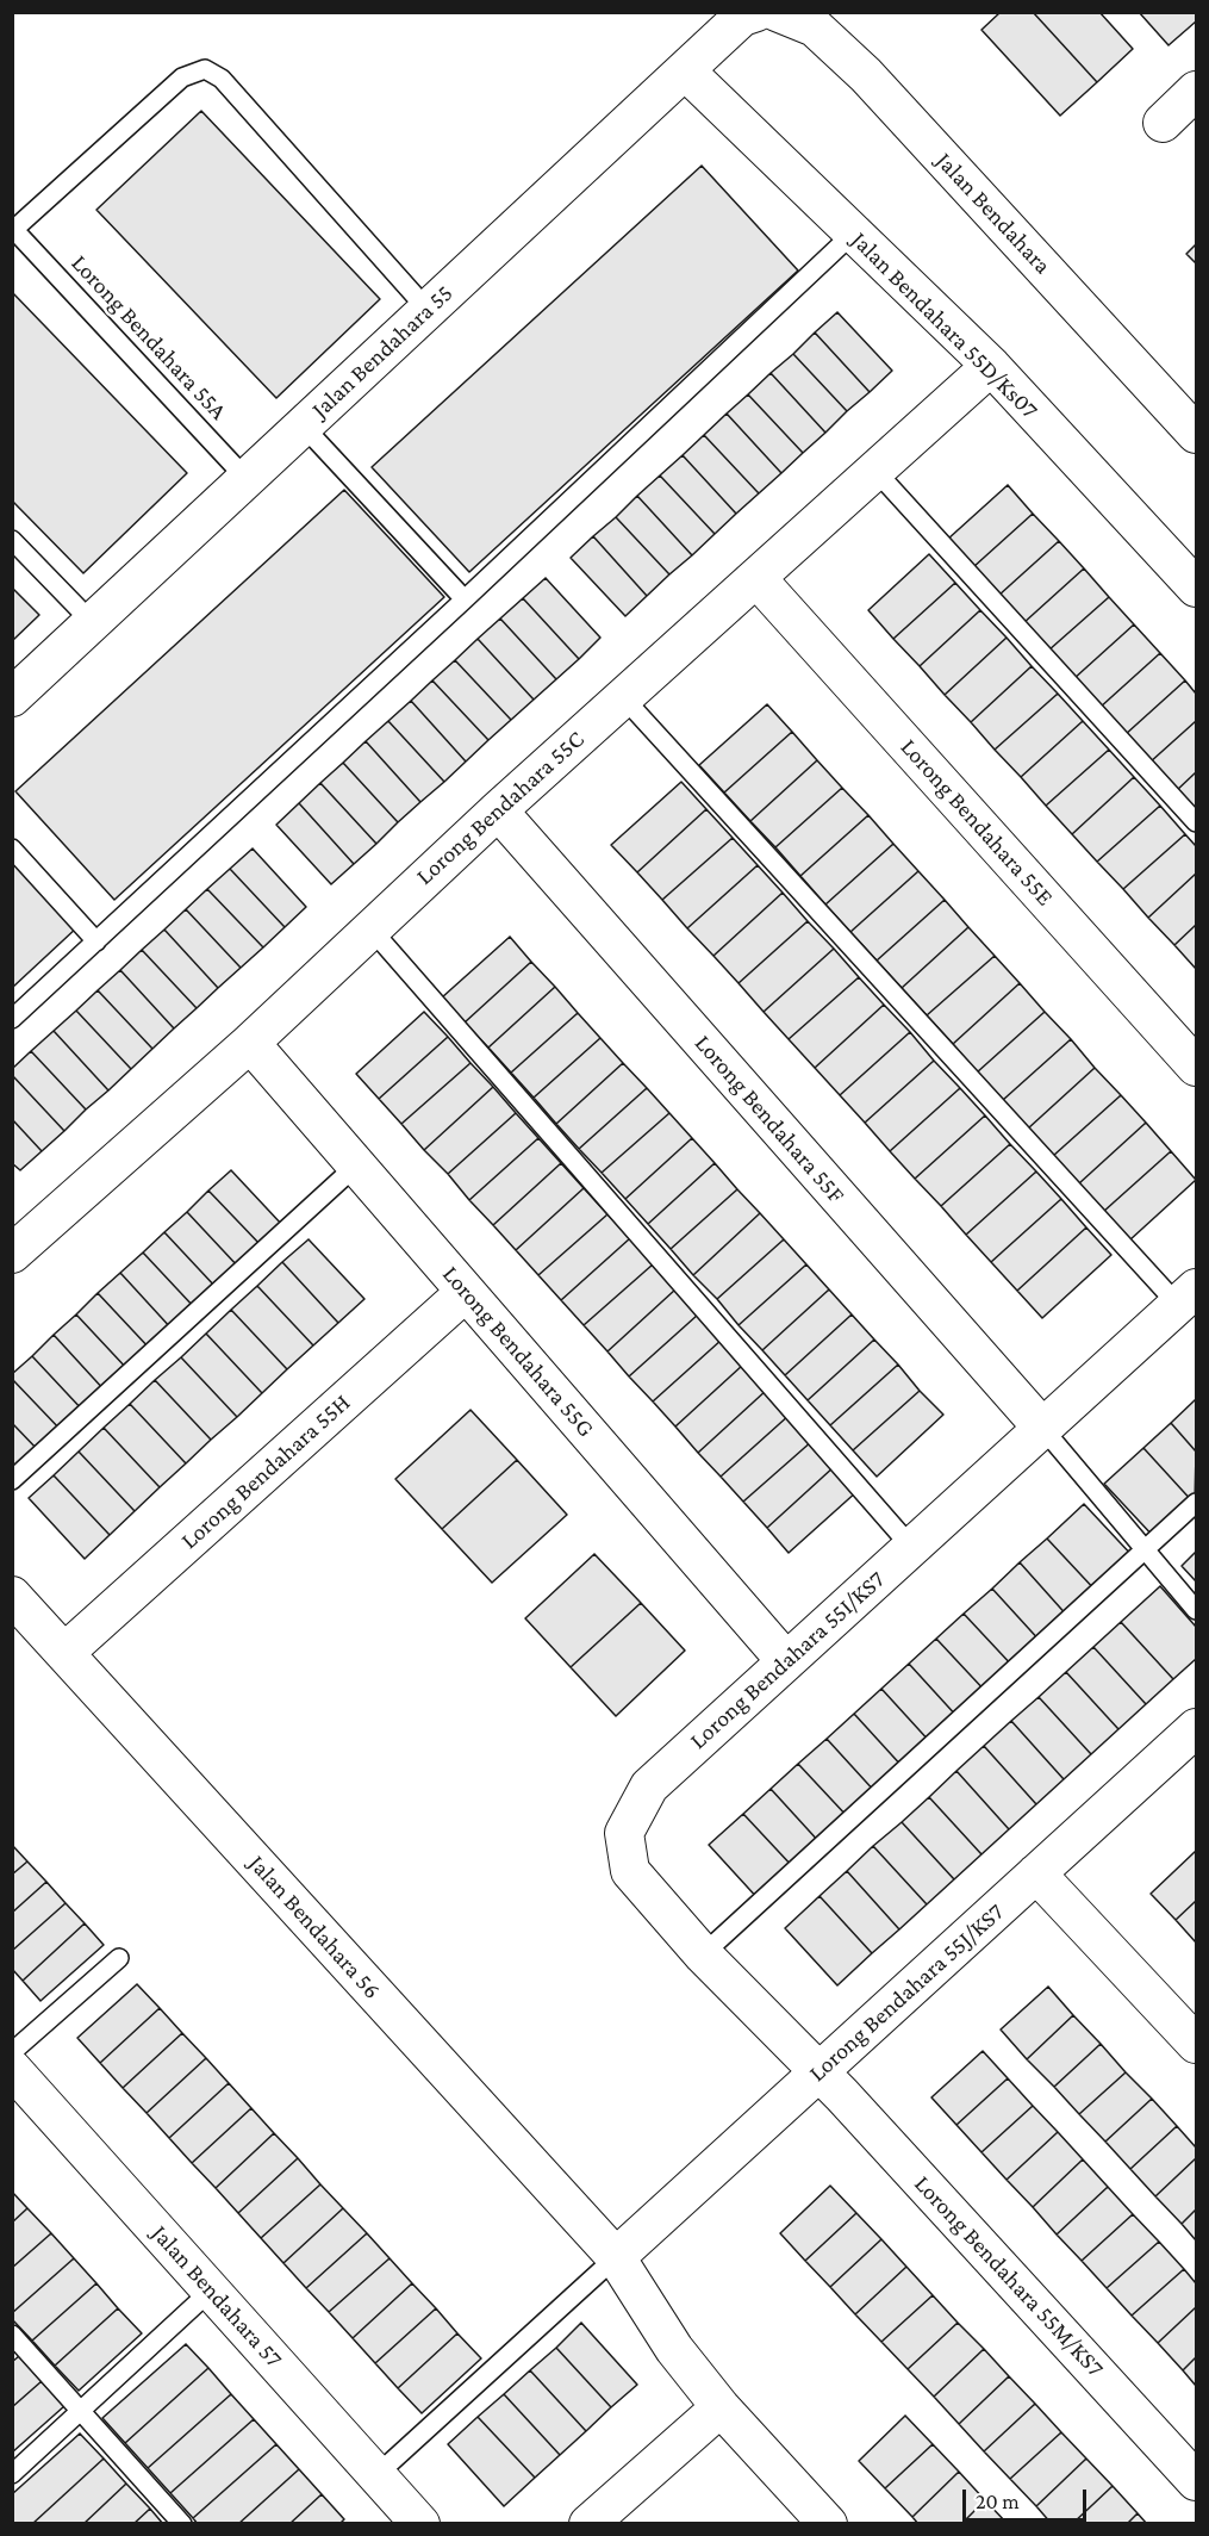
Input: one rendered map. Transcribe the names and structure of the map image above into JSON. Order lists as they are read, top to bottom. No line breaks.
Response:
{"streets":{"street":["Jalan Bendahara","Jalan Bendahara 55D/Ks07","Jalan Bendahara 55","Lorong Bendahara 55C","Lorong Bendahara 55E","Lorong Bendahara 55F","Lorong Bendahara 55G","Lorong Bendahara 55H","Lorong Bendahara 55I/KS7","Jalan Bendahara 56","Lorong Bendahara 55J/KS7","Lorong Bendahara 55M/KS7","Jalan Bendahara 57"],"lane":["Lorong Bendahara 55A"]},"crossings":[["Jalan Bendahara 55D/Ks07","Jalan Bendahara 55"],["Jalan Bendahara 55D/Ks07","Lorong Bendahara 55C"],["Lorong Bendahara 55A","Jalan Bendahara 55"],["Lorong Bendahara 55C","Lorong Bendahara 55E"],["Lorong Bendahara 55C","Lorong Bendahara 55F"],["Lorong Bendahara 55C","Lorong Bendahara 55G"],["Lorong Bendahara 55F","Lorong Bendahara 55I/KS7"],["Lorong Bendahara 55G","Lorong Bendahara 55H"],["Lorong Bendahara 55G","Lorong Bendahara 55I/KS7"],["Lorong Bendahara 55H","Jalan Bendahara 56"],["Lorong Bendahara 55I/KS7","Lorong Bendahara 55J/KS7"],["Lorong Bendahara 55I/KS7","Lorong Bendahara 55M/KS7"],["Jalan Bendahara 56","Lorong Bendahara 55J/KS7"],["Lorong Bendahara 55J/KS7","Lorong Bendahara 55M/KS7"]],"scale_bar":"20 m"}
